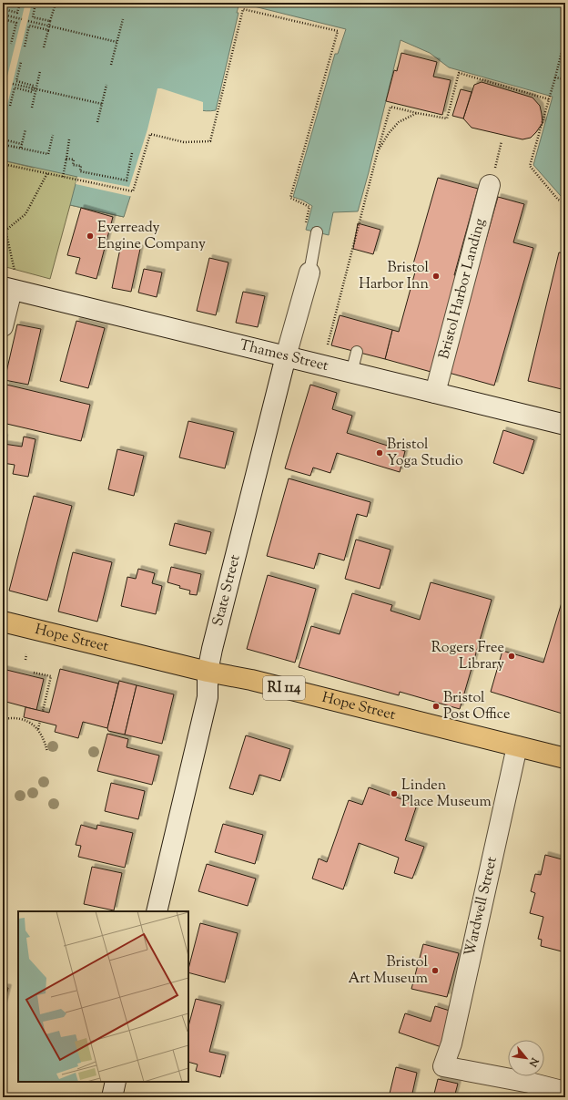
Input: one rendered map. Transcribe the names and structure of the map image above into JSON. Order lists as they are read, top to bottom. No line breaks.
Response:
{"streets":{"main road":["Hope Street","RI 114"],"street":["Bristol Harbor Landing","Thames Street","State Street","Wardwell Street"]},"crossings":[["Bristol Harbor Landing","Thames Street"],["Thames Street","State Street"],["State Street","Hope Street"],["Hope Street","Wardwell Street"]],"places":["Everready Engine Company","Bristol Harbor Inn","Bristol Yoga Studio","Rogers Free Library","Bristol Post Office","Linden Place Museum","Bristol Art Museum"],"north":"bottom right"}
